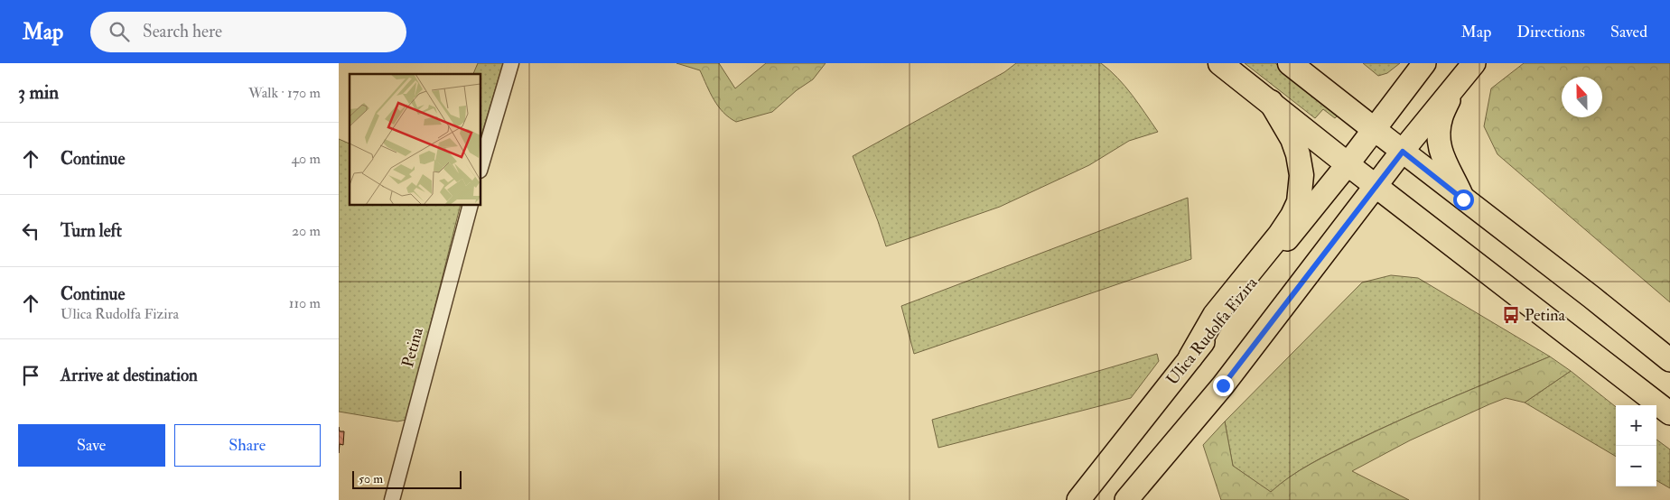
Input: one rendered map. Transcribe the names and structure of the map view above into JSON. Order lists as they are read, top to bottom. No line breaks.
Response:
{"streets":{"main road":["Ulica Rudolfa Fizira"],"street":["Petina"]},"places":{"bus stop":["Petina"]},"scale_bar":"50 m","north":"top","page":{"header":"Map","search":"Search here","nav":["Map","Directions","Saved"],"heading":["3 min","Walk · 170 m"],"list":[["Continue","40 m"],["Turn left","20 m"],["Continue","Ulica Rudolfa Fizira","110 m"],"Arrive at destination"],"map_buttons":["+","−"],"buttons":["Save","Share"],"scale":"50 m"}}
